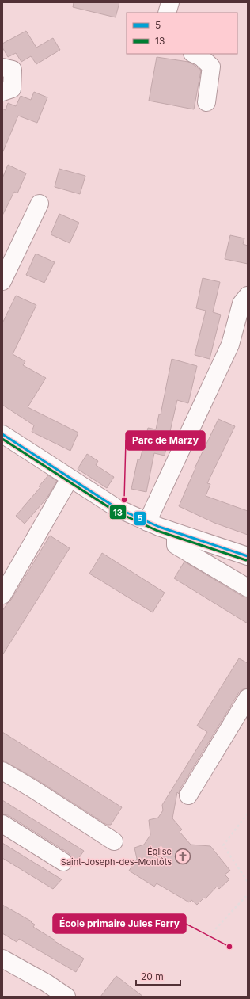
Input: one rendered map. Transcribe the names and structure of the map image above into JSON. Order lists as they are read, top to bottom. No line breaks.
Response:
{"places":{"other":["Parc de Marzy","École primaire Jules Ferry"],"church":["Église Saint-Joseph-des-Montôts"]},"lines":["transit line 5","transit line 13"],"legend":["5","13"],"scale_bar":"20 m"}
